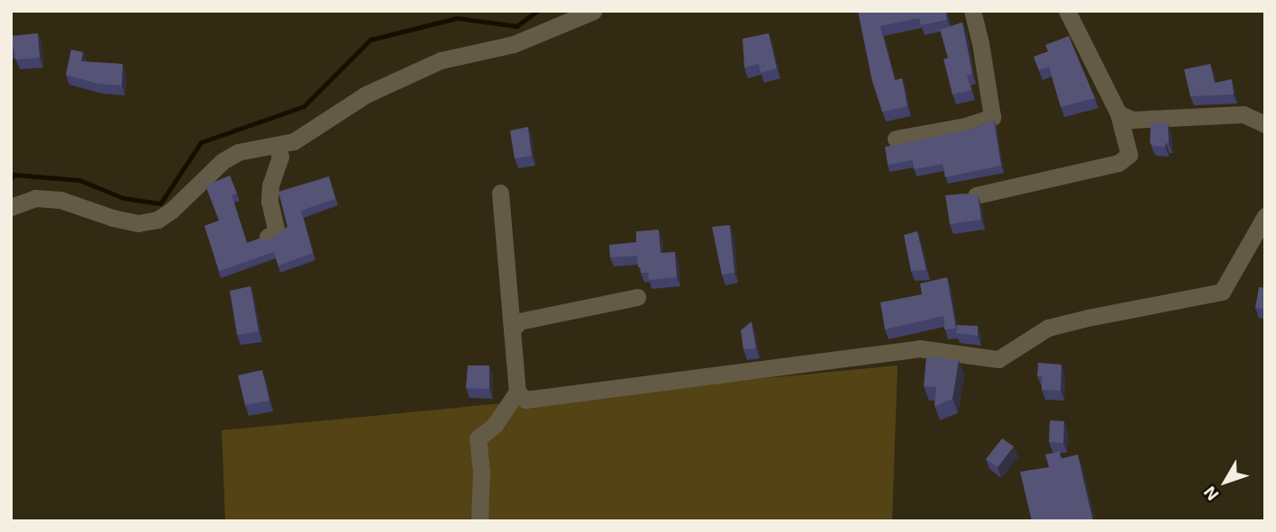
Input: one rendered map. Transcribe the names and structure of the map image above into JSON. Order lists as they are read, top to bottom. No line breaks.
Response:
{"north":"bottom left"}
